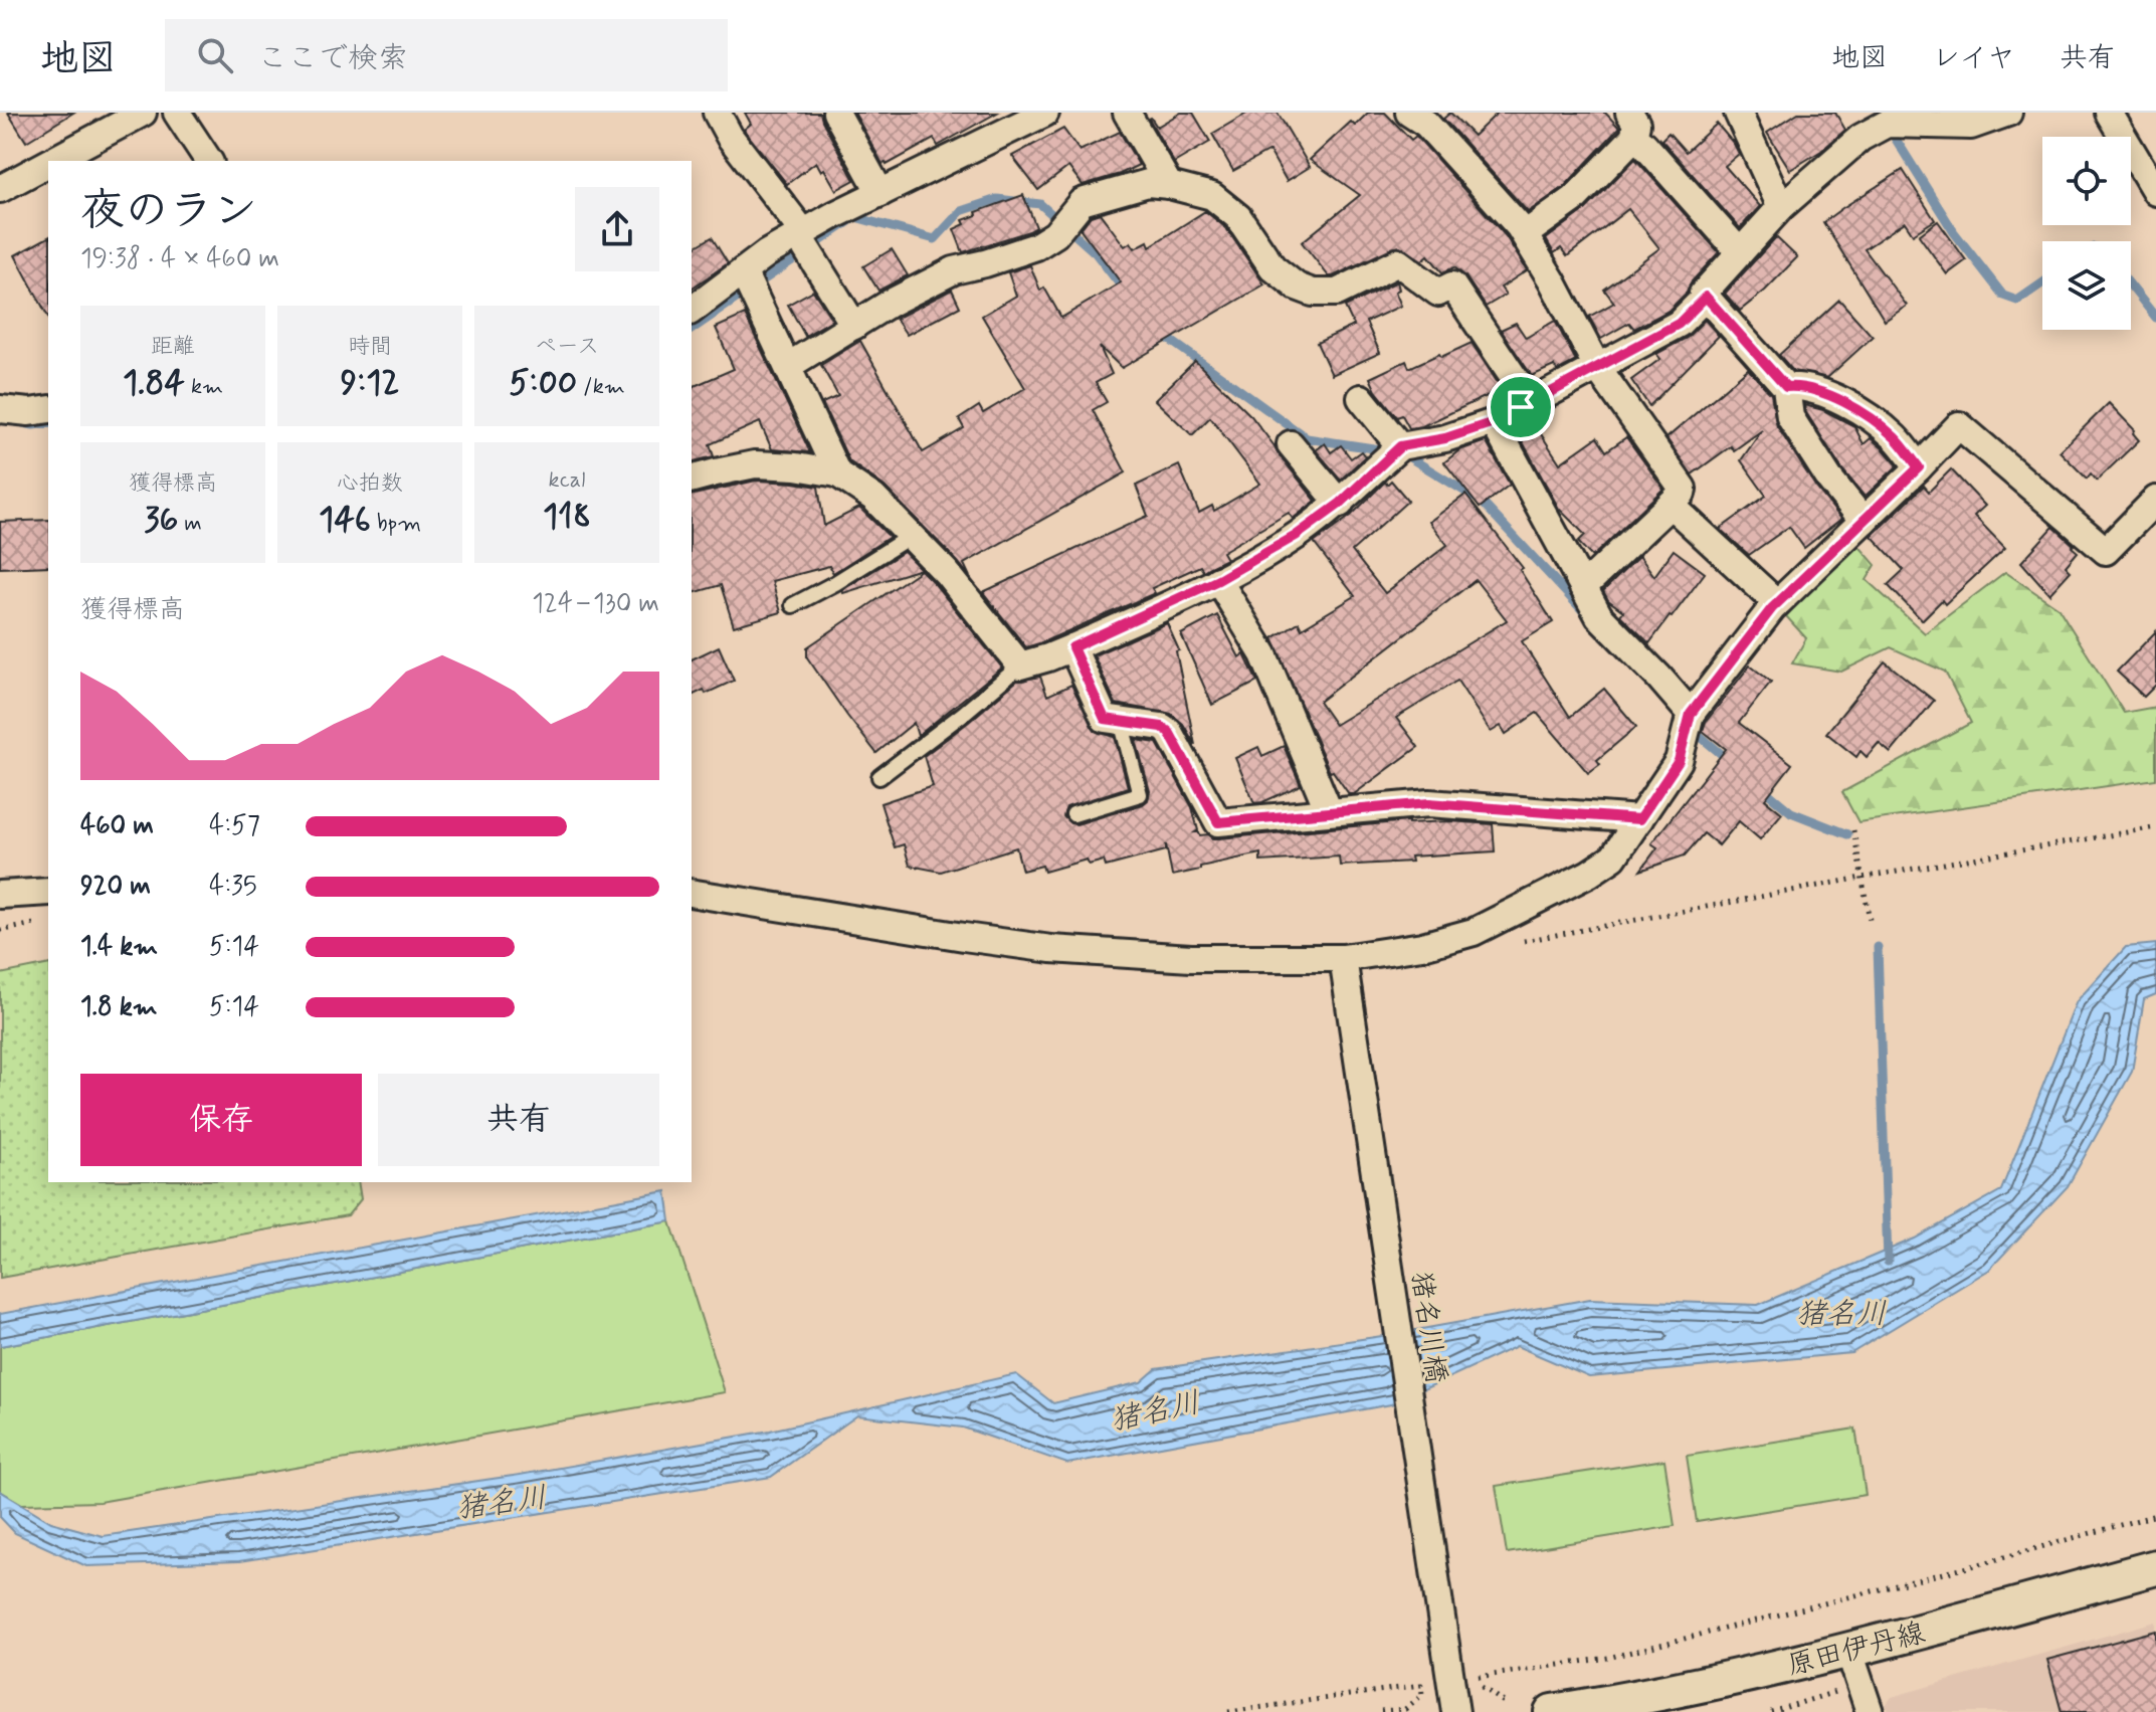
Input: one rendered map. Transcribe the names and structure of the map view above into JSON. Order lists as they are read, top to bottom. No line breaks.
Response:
{"streets":{"street":["猪名川橋","原田伊丹線"]},"water":["猪名川"],"page":{"header":"地図","search":"ここで検索","nav":["地図","レイヤ","共有"],"heading":["夜のラン","19:38 · 4 × 460 m"],"stats":[["距離","1.84 km"],["時間","9:12"],["ペース","5:00 /km"],["獲得標高","36 m"],["心拍数","146 bpm"],["kcal","118"]],"chart":["獲得標高","124–130 m"],"list":[{"name":"460 m","note":"4:57"},{"name":"920 m","note":"4:35"},{"name":"1.4 km","note":"5:14"},{"name":"1.8 km","note":"5:14"}],"buttons":["保存","共有"]}}
